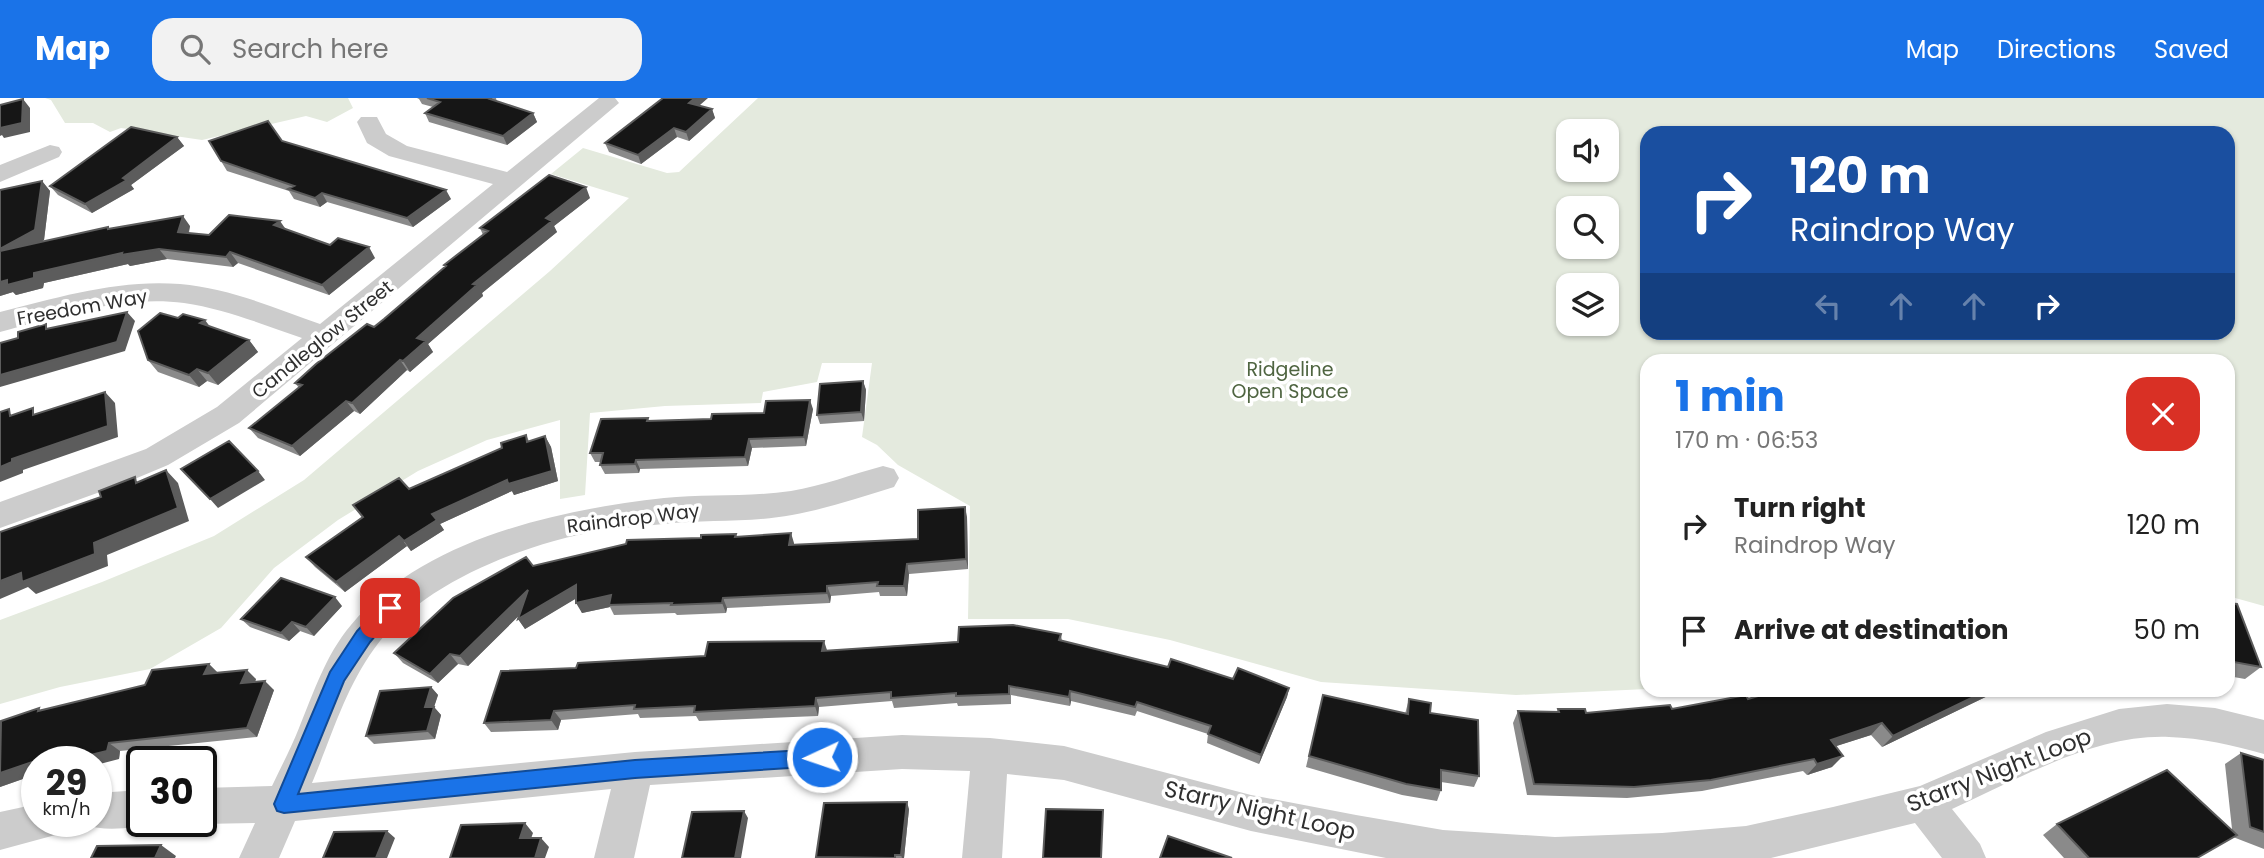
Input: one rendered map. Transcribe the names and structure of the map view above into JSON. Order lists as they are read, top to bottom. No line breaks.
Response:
{"streets":{"street":["Freedom Way","Candleglow Street","Raindrop Way","Starry Night Loop"]},"crossings":[["Freedom Way","Candleglow Street"],["Raindrop Way","Starry Night Loop"]],"parks":["Ridgeline Open Space"],"page":{"header":"Map","search":"Search here","nav":["Map","Directions","Saved"],"turn":["120 m","Raindrop Way"],"heading":["1 min","170 m · 06:53"],"list":[{"name":"Turn right","note":"Raindrop Way","value":"120 m"},{"name":"Arrive at destination","value":"50 m"}],"speed":"29 km/h","limit":"30"}}
